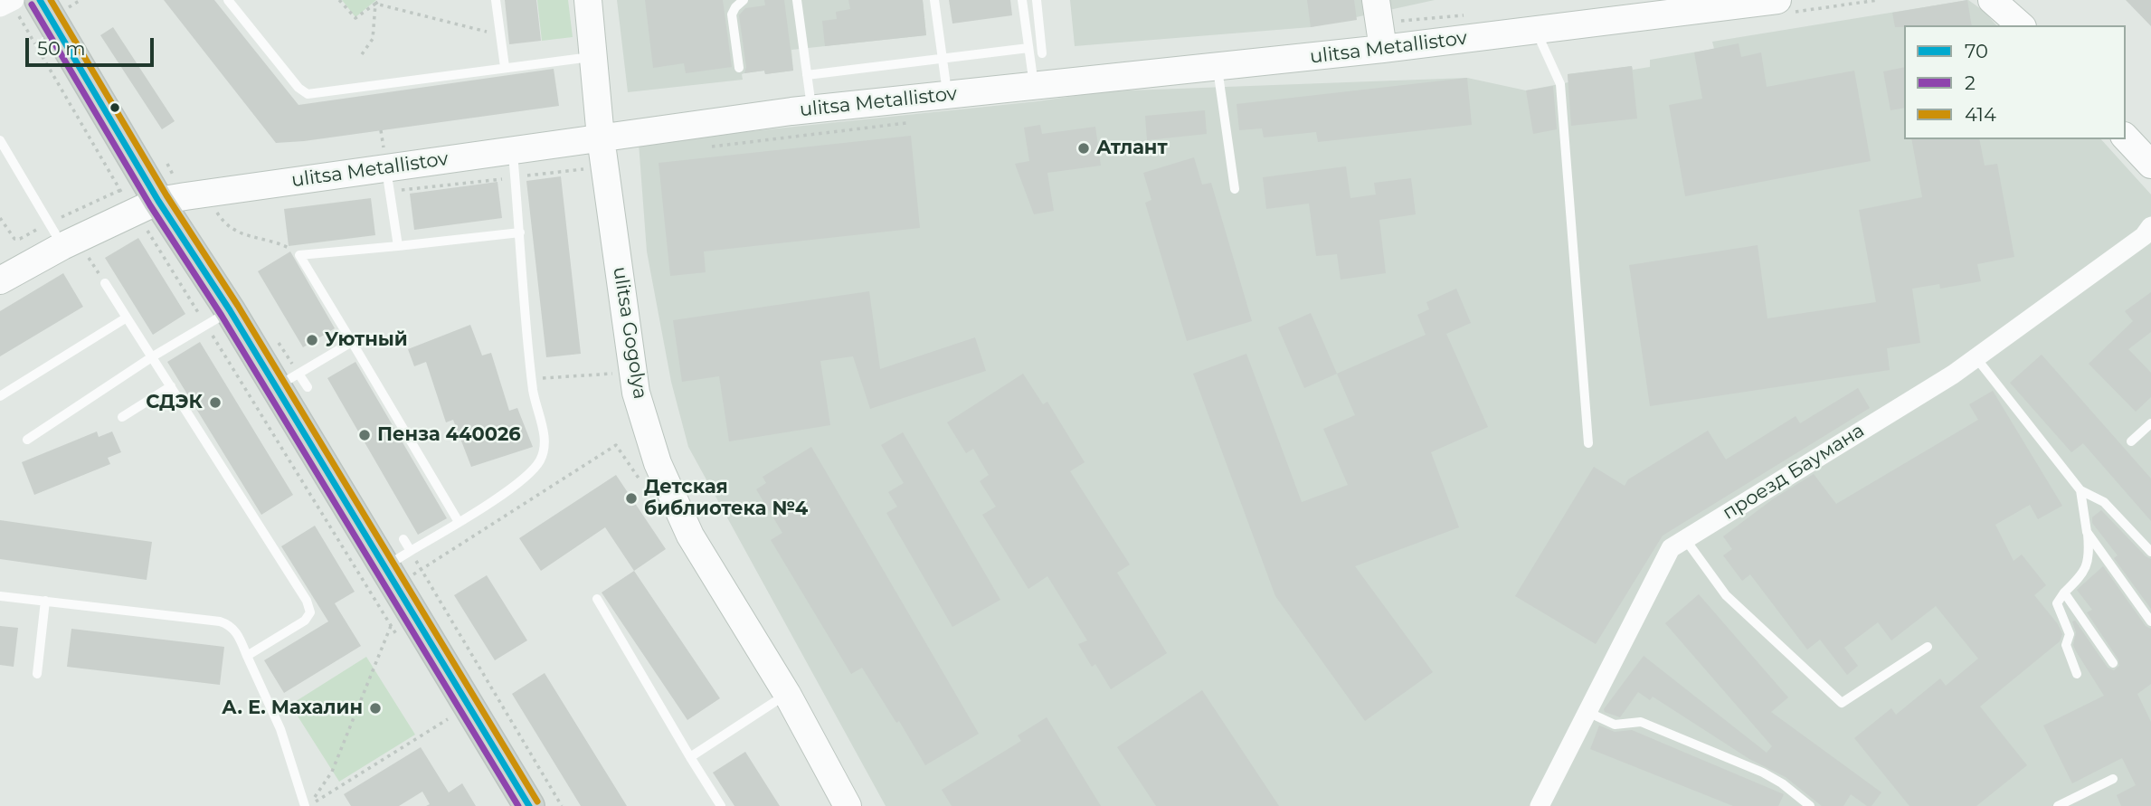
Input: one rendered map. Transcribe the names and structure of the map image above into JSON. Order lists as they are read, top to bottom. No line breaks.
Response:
{"streets":{"street":["ulitsa Metallistov","ulitsa Gogolya","проезд Баумана"]},"crossings":[["ulitsa Metallistov","ulitsa Gogolya"]],"places":["Атлант","Уютный","СДЭК","Пенза 440026","Детская библиотека №4","А. Е. Махалин"],"lines":["transit line 70","transit line 414","transit line 2"],"legend":["70","2","414"],"scale_bar":"50 m"}
